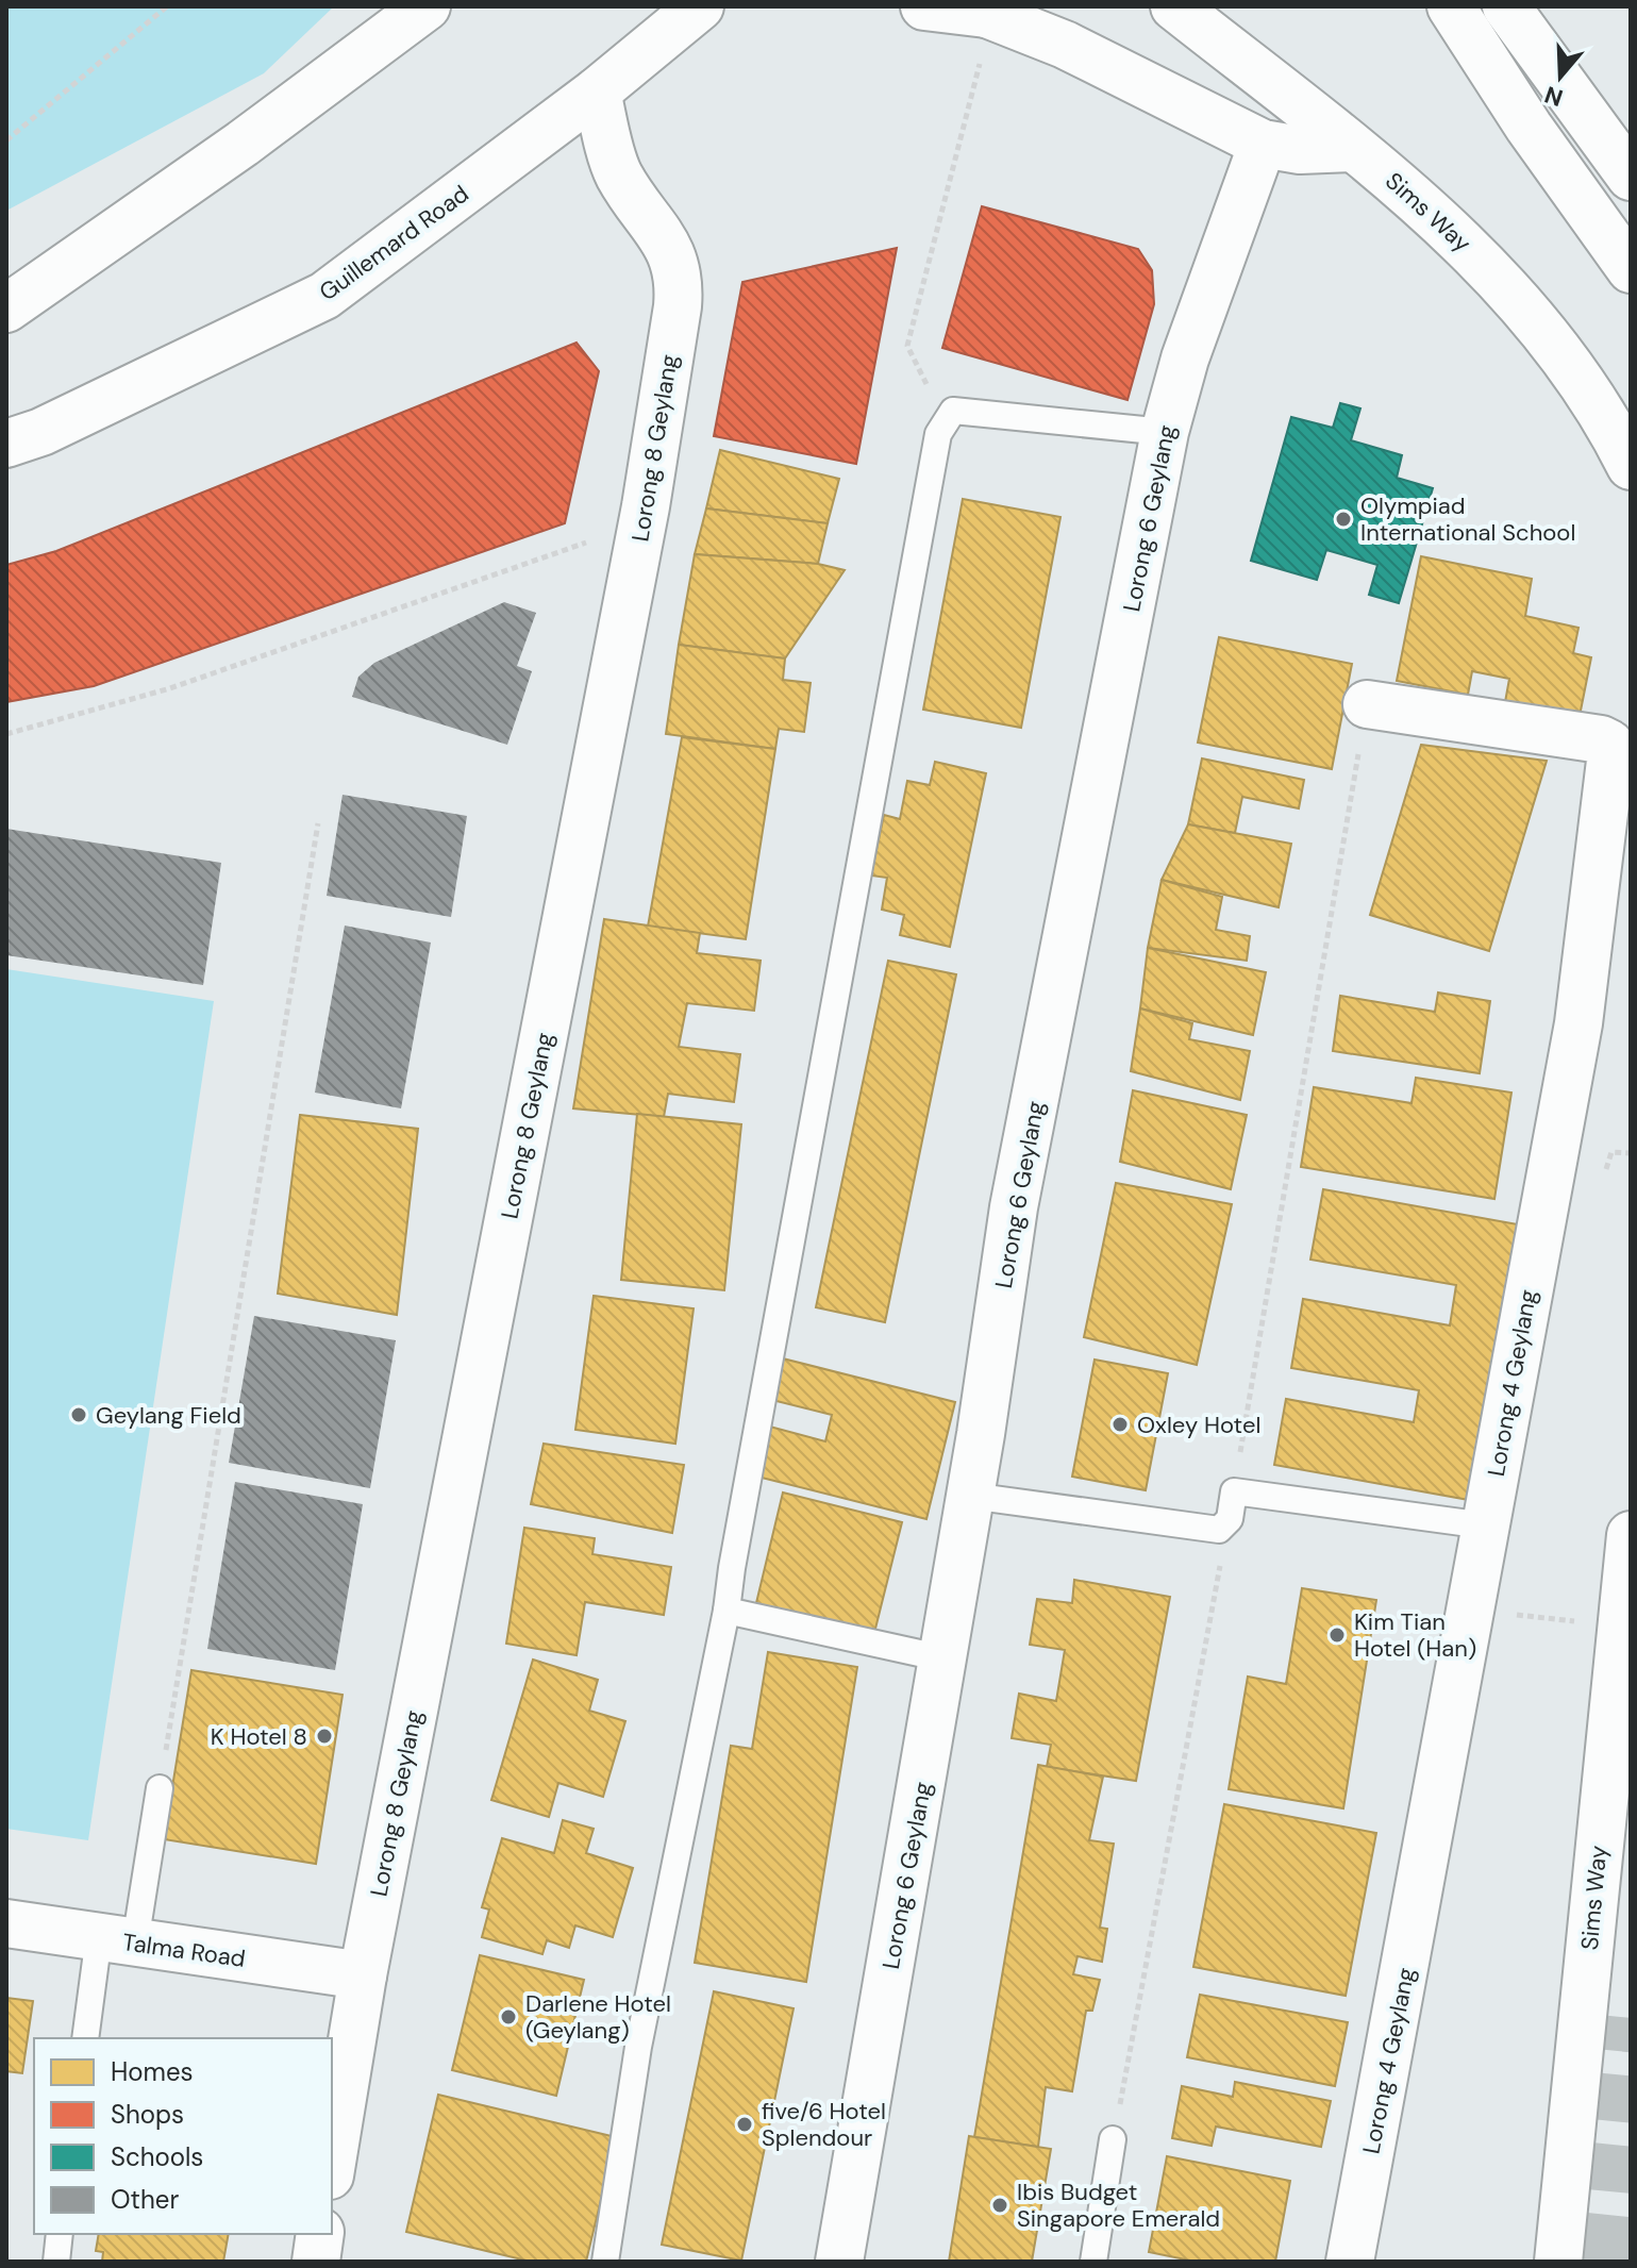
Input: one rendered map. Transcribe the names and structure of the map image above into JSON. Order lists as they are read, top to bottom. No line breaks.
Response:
{"streets":{"main road":["Sims Way","Guillemard Road","Lorong 8 Geylang","Lorong 6 Geylang","Lorong 4 Geylang","Talma Road"]},"crossings":[["Guillemard Road","Lorong 8 Geylang"],["Lorong 8 Geylang","Talma Road"]],"places":["Olympiad International School","Geylang Field","Oxley Hotel","Kim Tian Hotel (Han)","K Hotel 8","Darlene Hotel (Geylang)","five/6 Hotel Splendour","Ibis Budget Singapore Emerald"],"legend":["Homes","Shops","Schools","Other"],"north":"bottom"}
